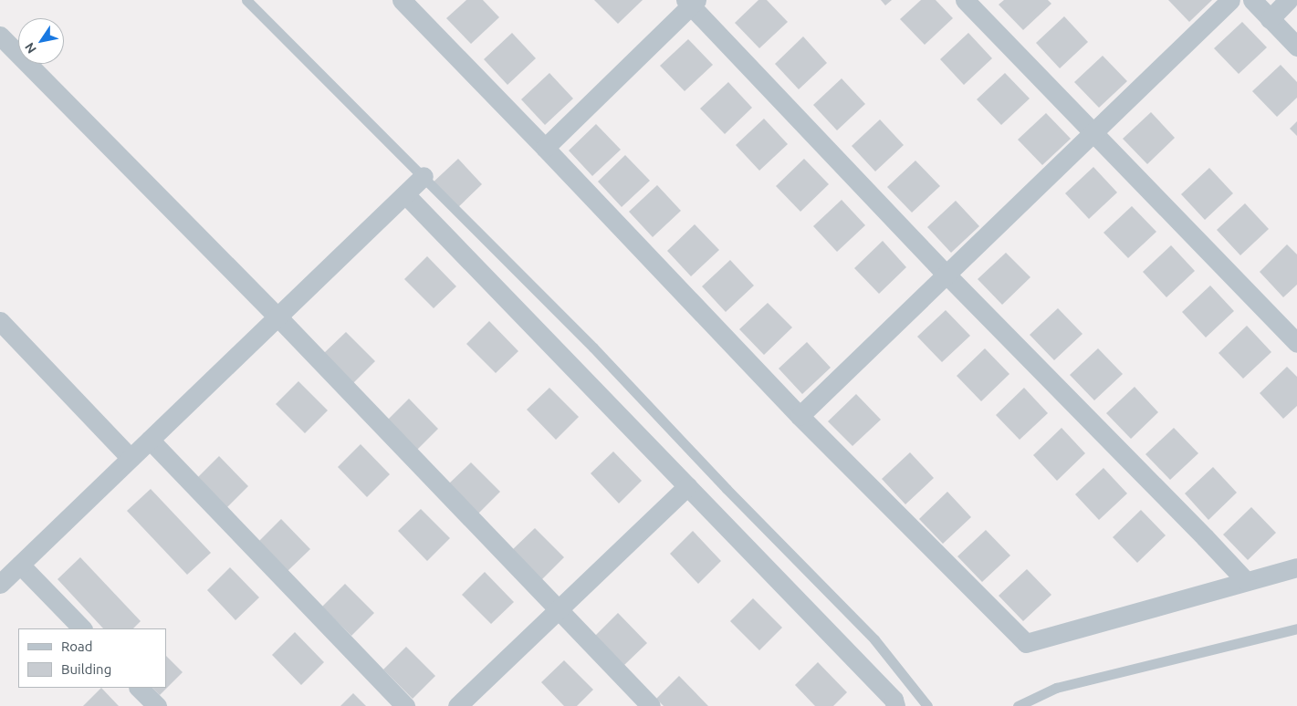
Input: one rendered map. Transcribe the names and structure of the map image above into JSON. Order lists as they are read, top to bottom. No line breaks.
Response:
{"legend":["Road","Building"],"north":"bottom left"}
